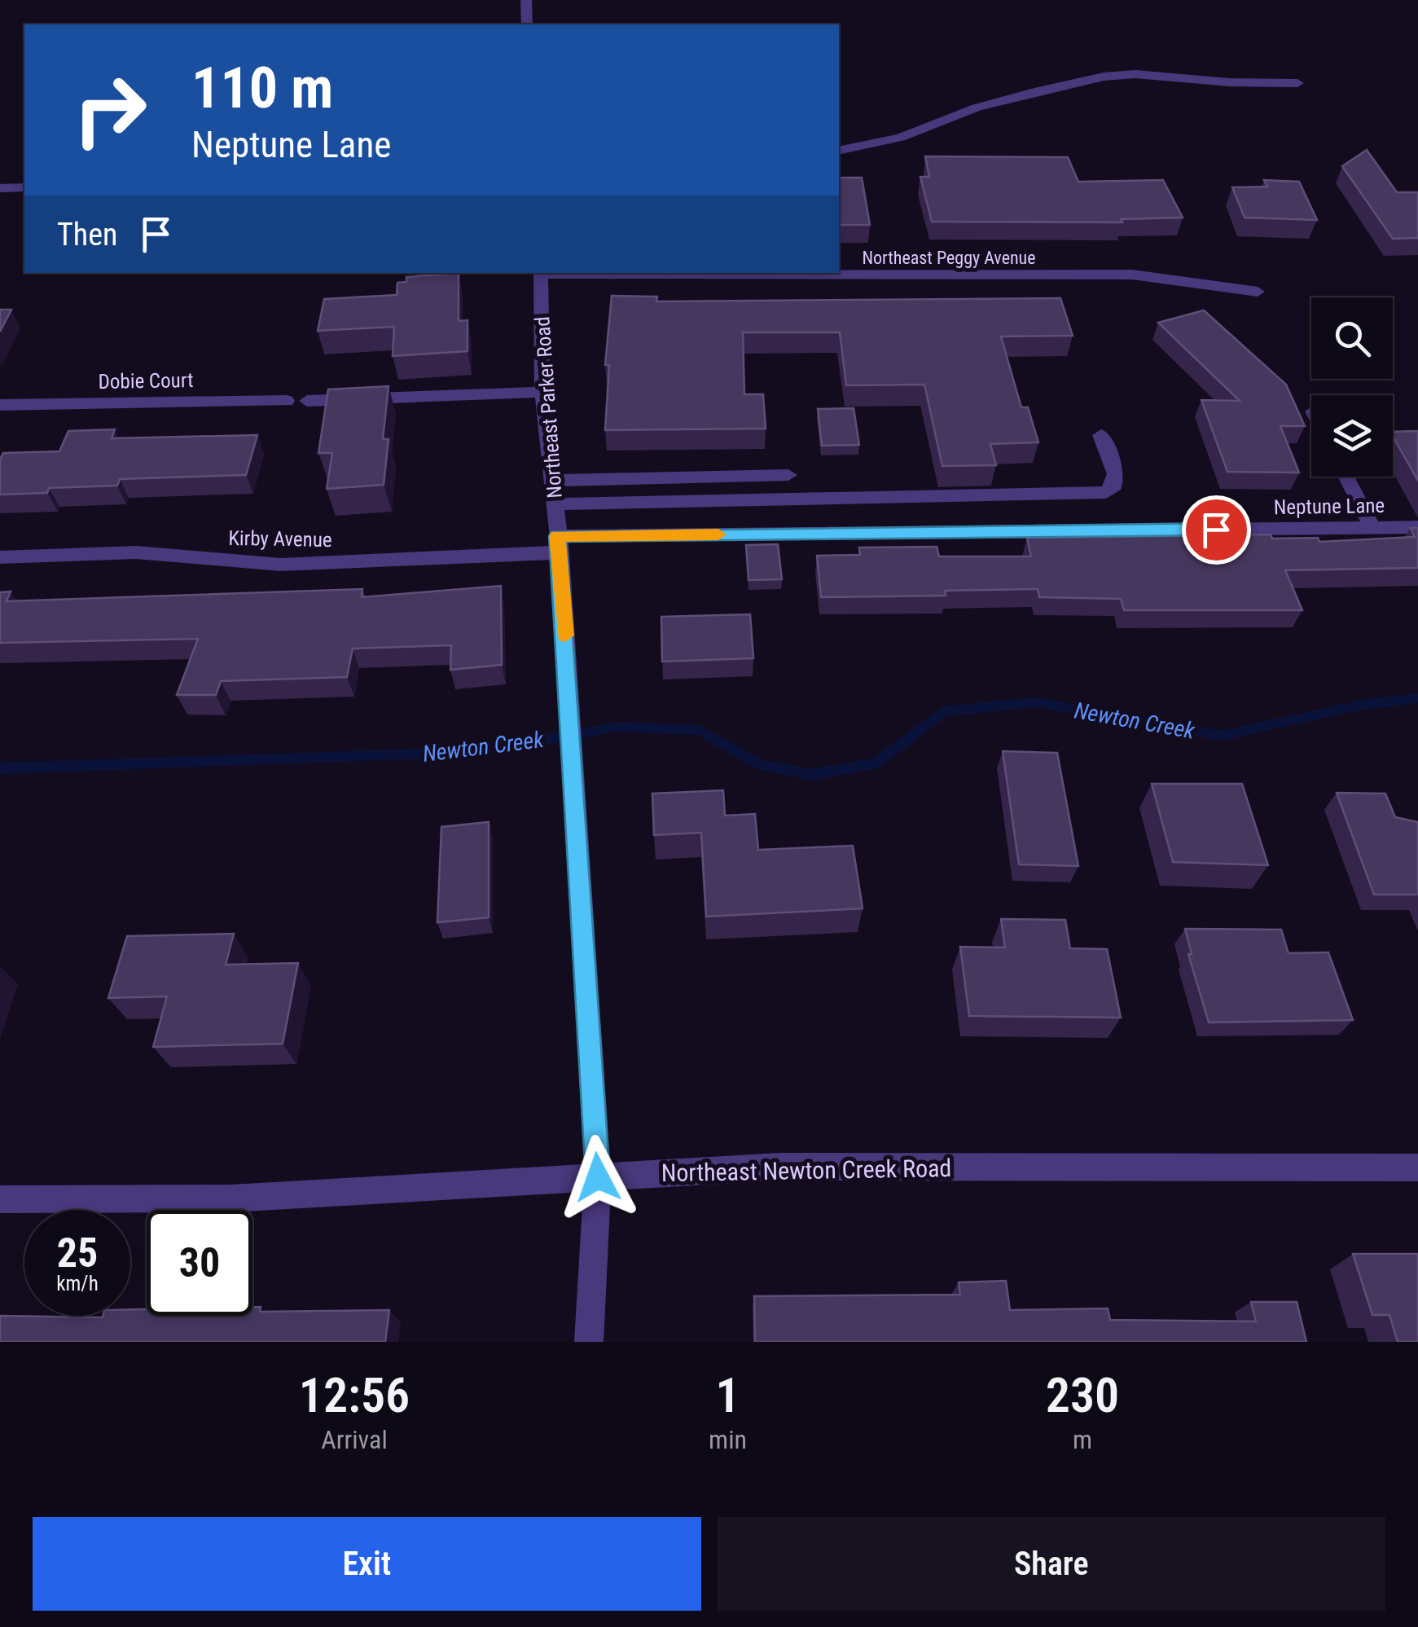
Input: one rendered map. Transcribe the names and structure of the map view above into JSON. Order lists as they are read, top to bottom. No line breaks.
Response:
{"streets":{"street":["Northeast Peggy Avenue","Dobie Court","Northeast Parker Road","Neptune Lane","Kirby Avenue","Northeast Newton Creek Road"]},"crossings":[["Northeast Parker Road","Neptune Lane"],["Northeast Parker Road","Kirby Avenue"],["Northeast Parker Road","Northeast Newton Creek Road"],["Neptune Lane","Kirby Avenue"]],"water":["Newton Creek"],"page":{"turn":["110 m","Neptune Lane"],"then":"Then","speed":"25 km/h","limit":"30","eta":["12:56","Arrival","1","min","230","m"],"buttons":["Exit","Share"]}}
